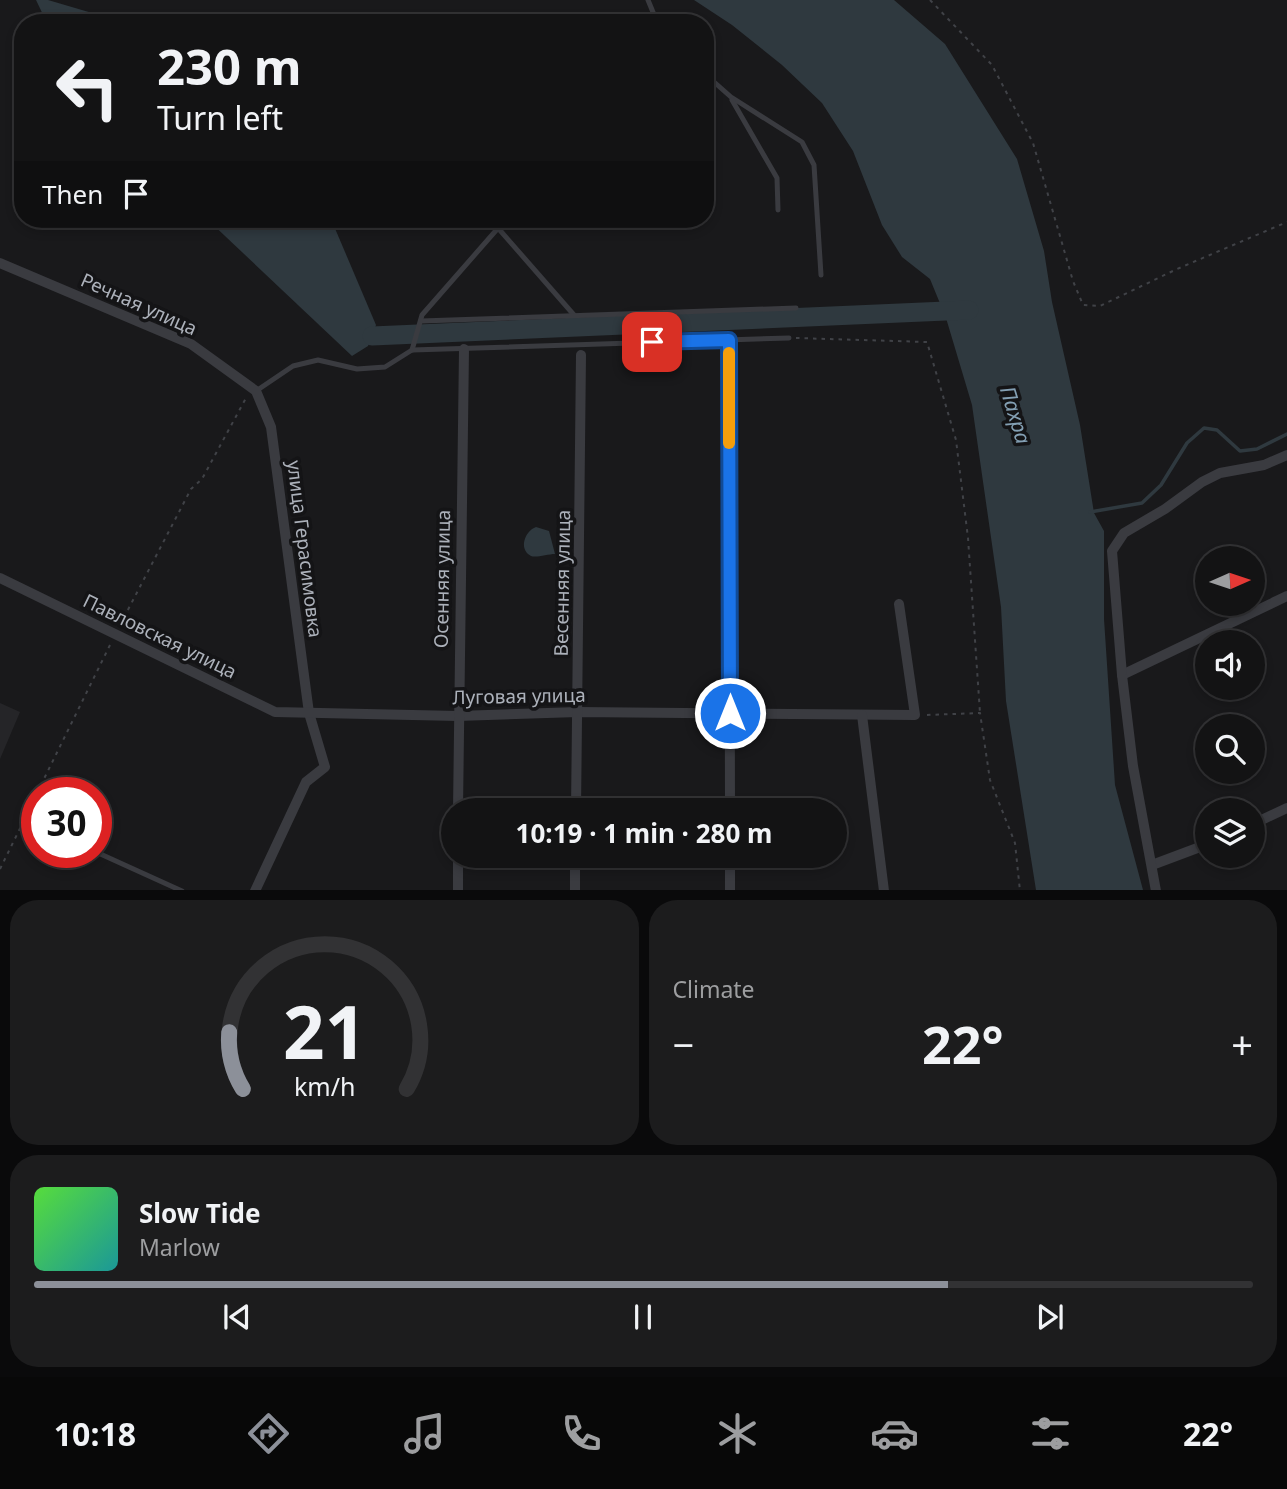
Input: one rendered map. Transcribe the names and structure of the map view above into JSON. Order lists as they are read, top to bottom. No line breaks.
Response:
{"streets":{"street":["Речная улица","улица Герасимовка","Осенняя улица","Весенняя улица","Павловская улица","Луговая улица"]},"crossings":[["Речная улица","улица Герасимовка"],["улица Герасимовка","Павловская улица"],["улица Герасимовка","Луговая улица"],["Осенняя улица","Луговая улица"],["Весенняя улица","Луговая улица"],["Павловская улица","Луговая улица"]],"water":["Пахра"],"north":"right","page":{"turn":["230 m","Turn left"],"then":"Then","limit":"30","trip":"10:19 · 1 min · 280 m","tile":"Climate","heat":["−","22°","+"],"song":["Slow Tide","Marlow"],"tabs":["10:18","22°"],"gauge":["21","km/h"]}}
